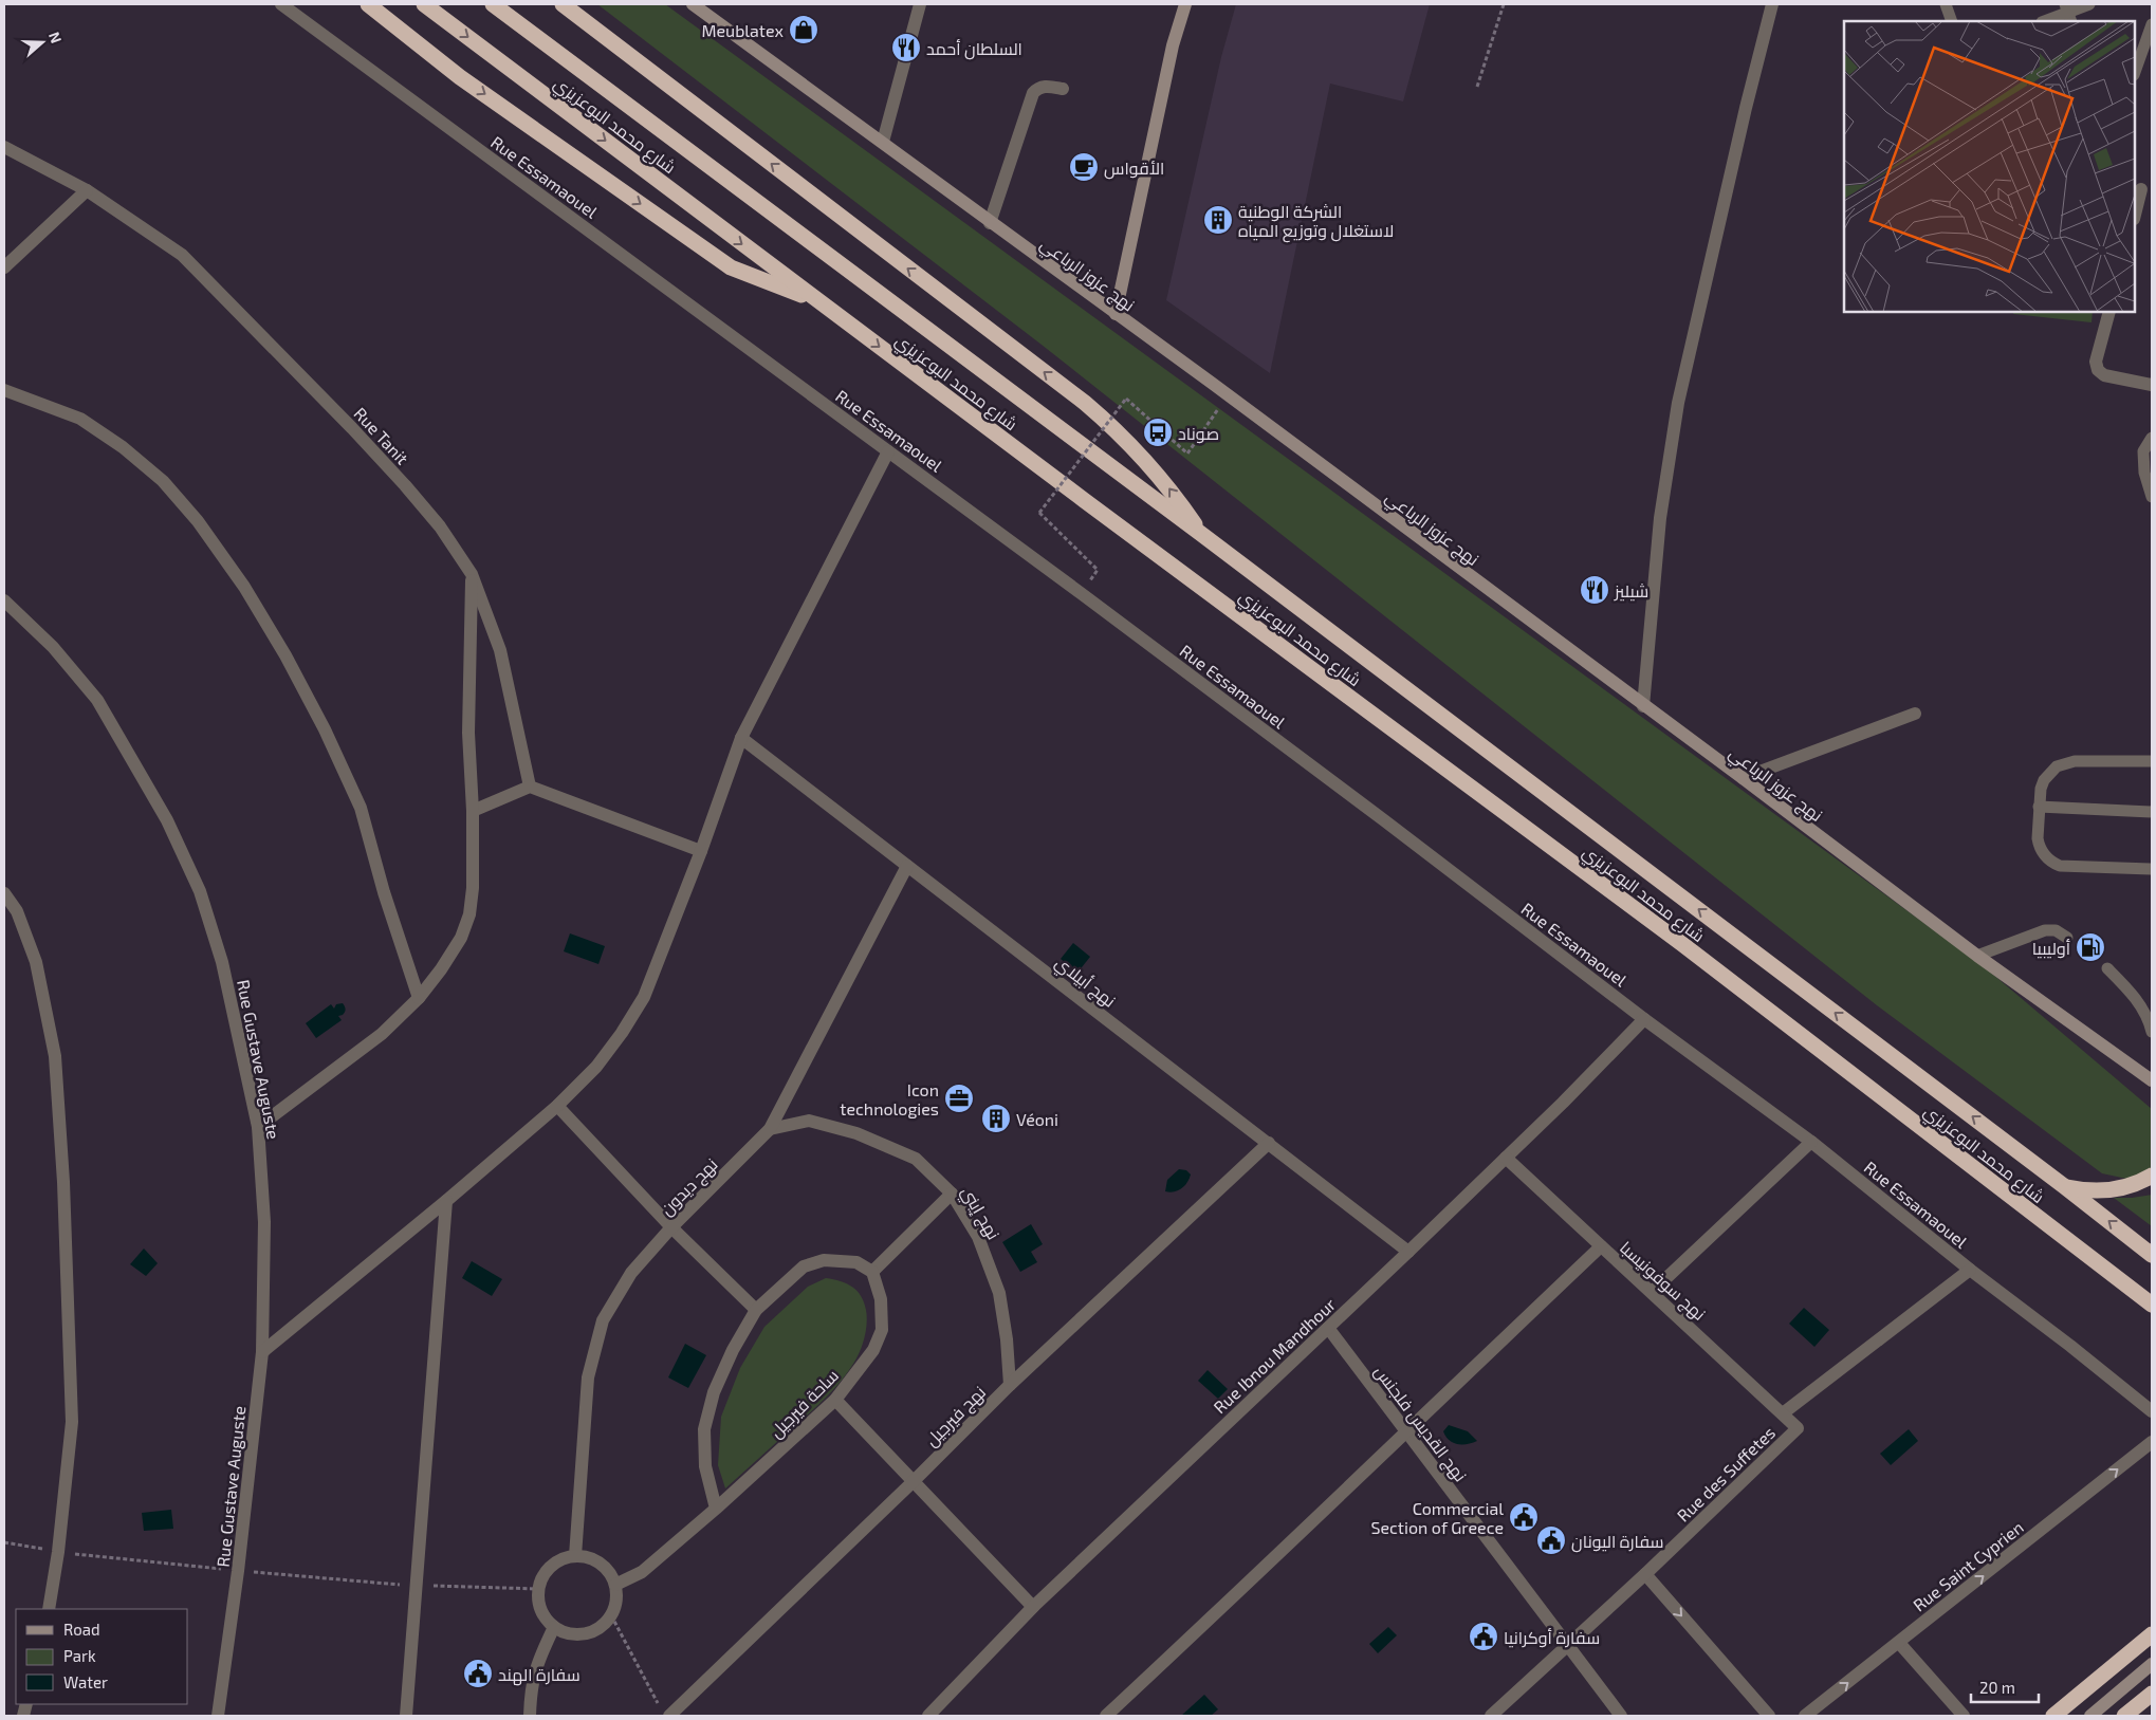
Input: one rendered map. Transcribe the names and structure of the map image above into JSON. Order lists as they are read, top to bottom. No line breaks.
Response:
{"streets":{"highway":["شارع محمد البوعزيزي"],"street":["Rue Essamaouel","نهج عزوز الرباعي","Rue Tanit","نهج أبيلاي","Rue Gustave Auguste","نهج ديدون","نهج إيني","نهج سوفونيسبا","Rue Ibnou Mandhour","ساحة فيرجيل","نهج فيرجيل","نهج القديس فلجنس","Rue des Suffetes","Rue Saint Cyprien"]},"crossings":[["Rue Essamaouel","Rue Ibnou Mandhour"],["نهج أبيلاي","نهج ديدون"],["نهج أبيلاي","Rue Ibnou Mandhour"],["نهج أبيلاي","نهج فيرجيل"],["نهج ديدون","نهج إيني"],["نهج ديدون","ساحة فيرجيل"],["نهج إيني","نهج فيرجيل"],["نهج سوفونيسبا","Rue Ibnou Mandhour"],["نهج سوفونيسبا","Rue des Suffetes"],["Rue Ibnou Mandhour","نهج القديس فلجنس"],["نهج القديس فلجنس","Rue des Suffetes"]],"one_way":["Rue Saint Cyprien"],"places":{"shop":["Meublatex"],"restaurant":["السلطان أحمد","شيليز"],"cafe":["الأقواس"],"building":["الشركة الوطنية لاستغلال وتوزيع المياه","Véoni"],"bus stop":["صوناد"],"fuel station":["أوليبيا"],"office":["Icon technologies"],"public building":["Commercial Section of Greece","سفارة اليونان","سفارة أوكرانيا","سفارة الهند"]},"legend":["Road","Park","Water"],"scale_bar":"20 m","north":"right"}
